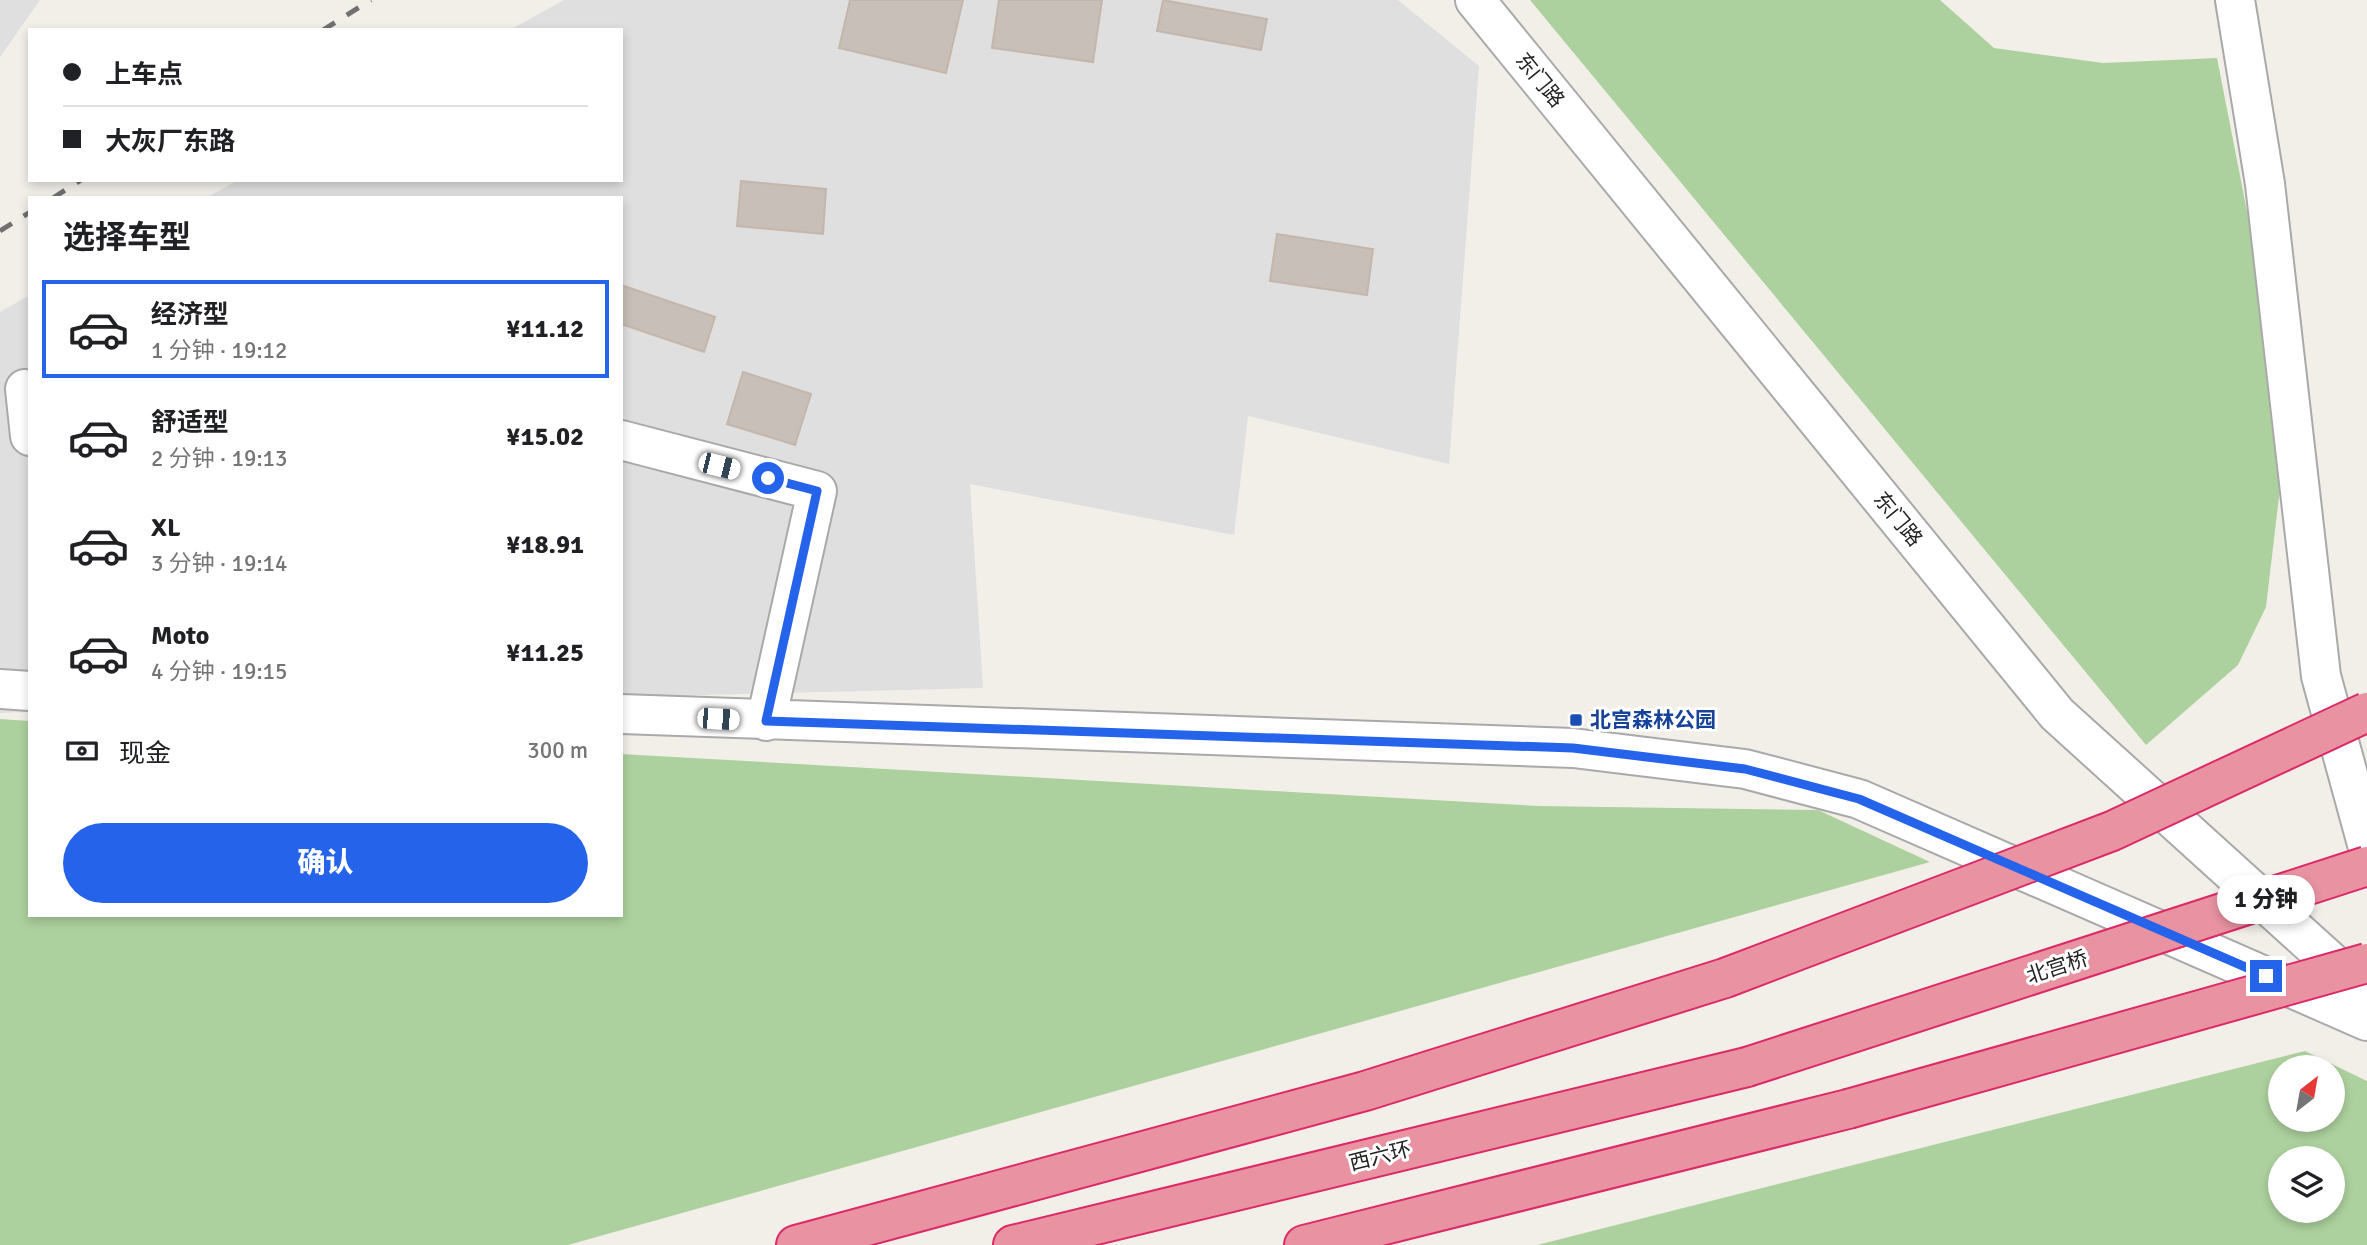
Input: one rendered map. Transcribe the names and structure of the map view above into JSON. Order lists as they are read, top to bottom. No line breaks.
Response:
{"streets":{"highway":["北宫桥","西六环"],"street":["东门路"]},"crossings":[["北宫桥","西六环"]],"places":{"transit":["北宫森林公园"]},"north":"top right","page":{"banner":["上车点","大灰厂东路"],"heading":"选择车型","list":[{"name":"经济型","note":"1 分钟 · 19:12","value":"¥11.12"},{"name":"舒适型","note":"2 分钟 · 19:13","value":"¥15.02"},{"name":"XL","note":"3 分钟 · 19:14","value":"¥18.91"},{"name":"Moto","note":"4 分钟 · 19:15","value":"¥11.25"}],"pay":["现金","300 m"],"buttons":"确认","bubble":"1 分钟"}}
